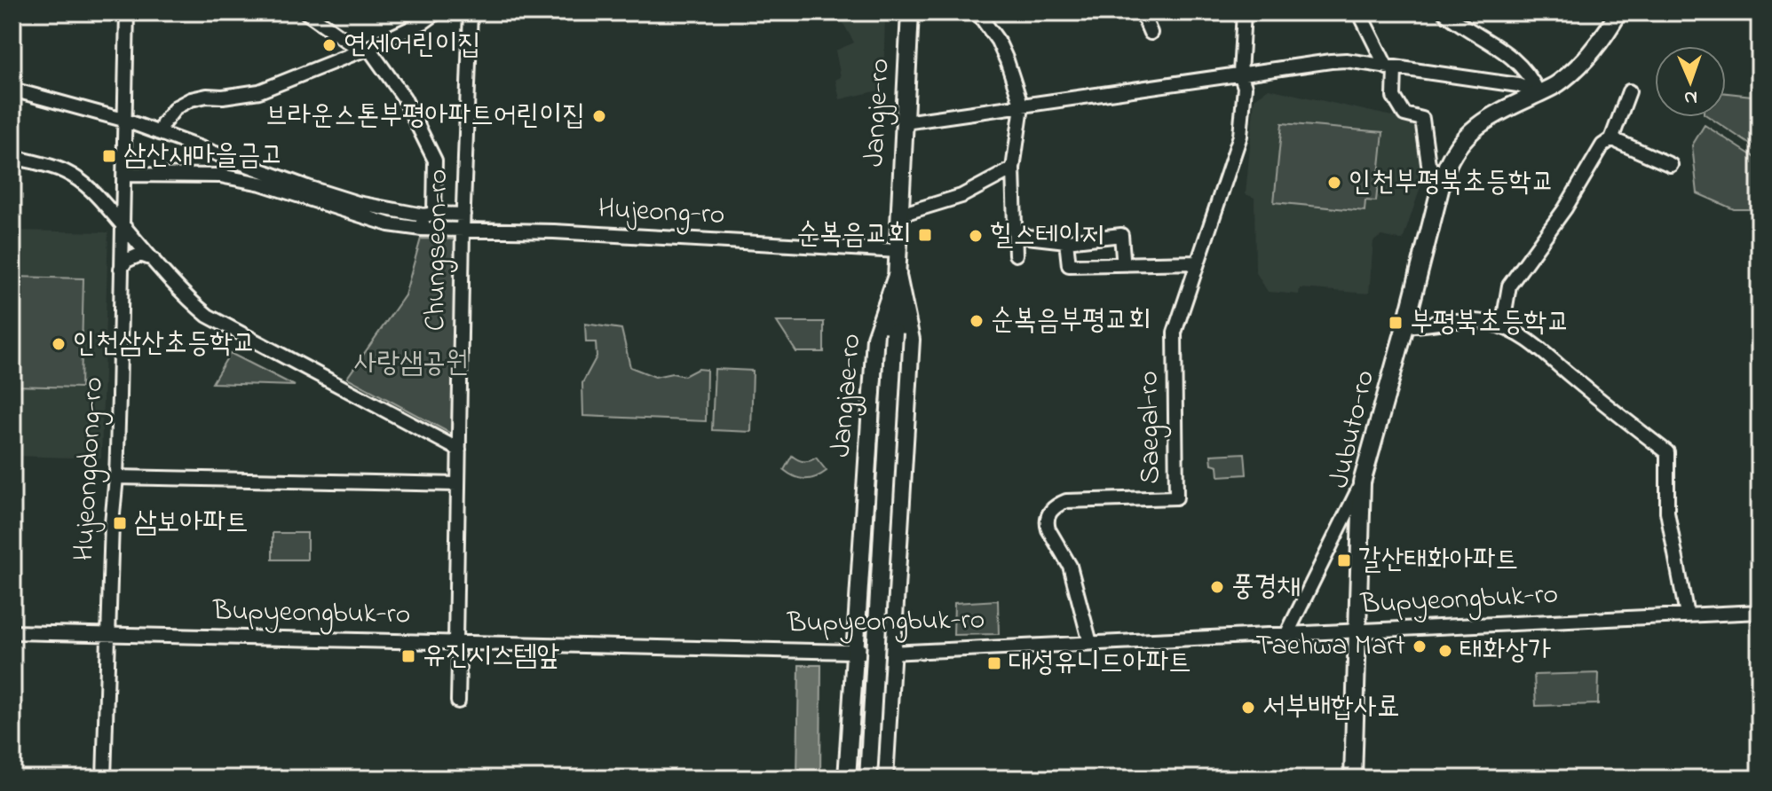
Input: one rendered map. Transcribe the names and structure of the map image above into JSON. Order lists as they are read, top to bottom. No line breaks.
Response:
{"streets":{"main road":["Jangje-ro","Jangjae-ro","Jubuto-ro"],"street":["Hujeong-ro","Chungseon-ro","Saegal-ro","Hujeongdong-ro","Bupyeongbuk-ro"]},"crossings":[["Jangje-ro","Hujeong-ro"],["Jangje-ro","Jangjae-ro"],["Hujeong-ro","Chungseon-ro"],["Hujeong-ro","Hujeongdong-ro"],["Chungseon-ro","Bupyeongbuk-ro"],["Jangjae-ro","Bupyeongbuk-ro"],["Saegal-ro","Bupyeongbuk-ro"],["Jubuto-ro","Bupyeongbuk-ro"],["Hujeongdong-ro","Bupyeongbuk-ro"]],"parks":["사랑샘공원"],"places":{"other":["연세어린이집","브라운스톤부평아파트어린이집","인천부평북초등학교","힐스테이지","순복음부평교회","인천삼산초등학교","풍경채","Taehwa Mart","태화상가","서부배합사료"],"transit":["삼산새마을금고","순복음교회","부평북초등학교","삼보아파트","갈산태화아파트","유진시스템앞","대성유니드아파트"]},"north":"bottom"}
